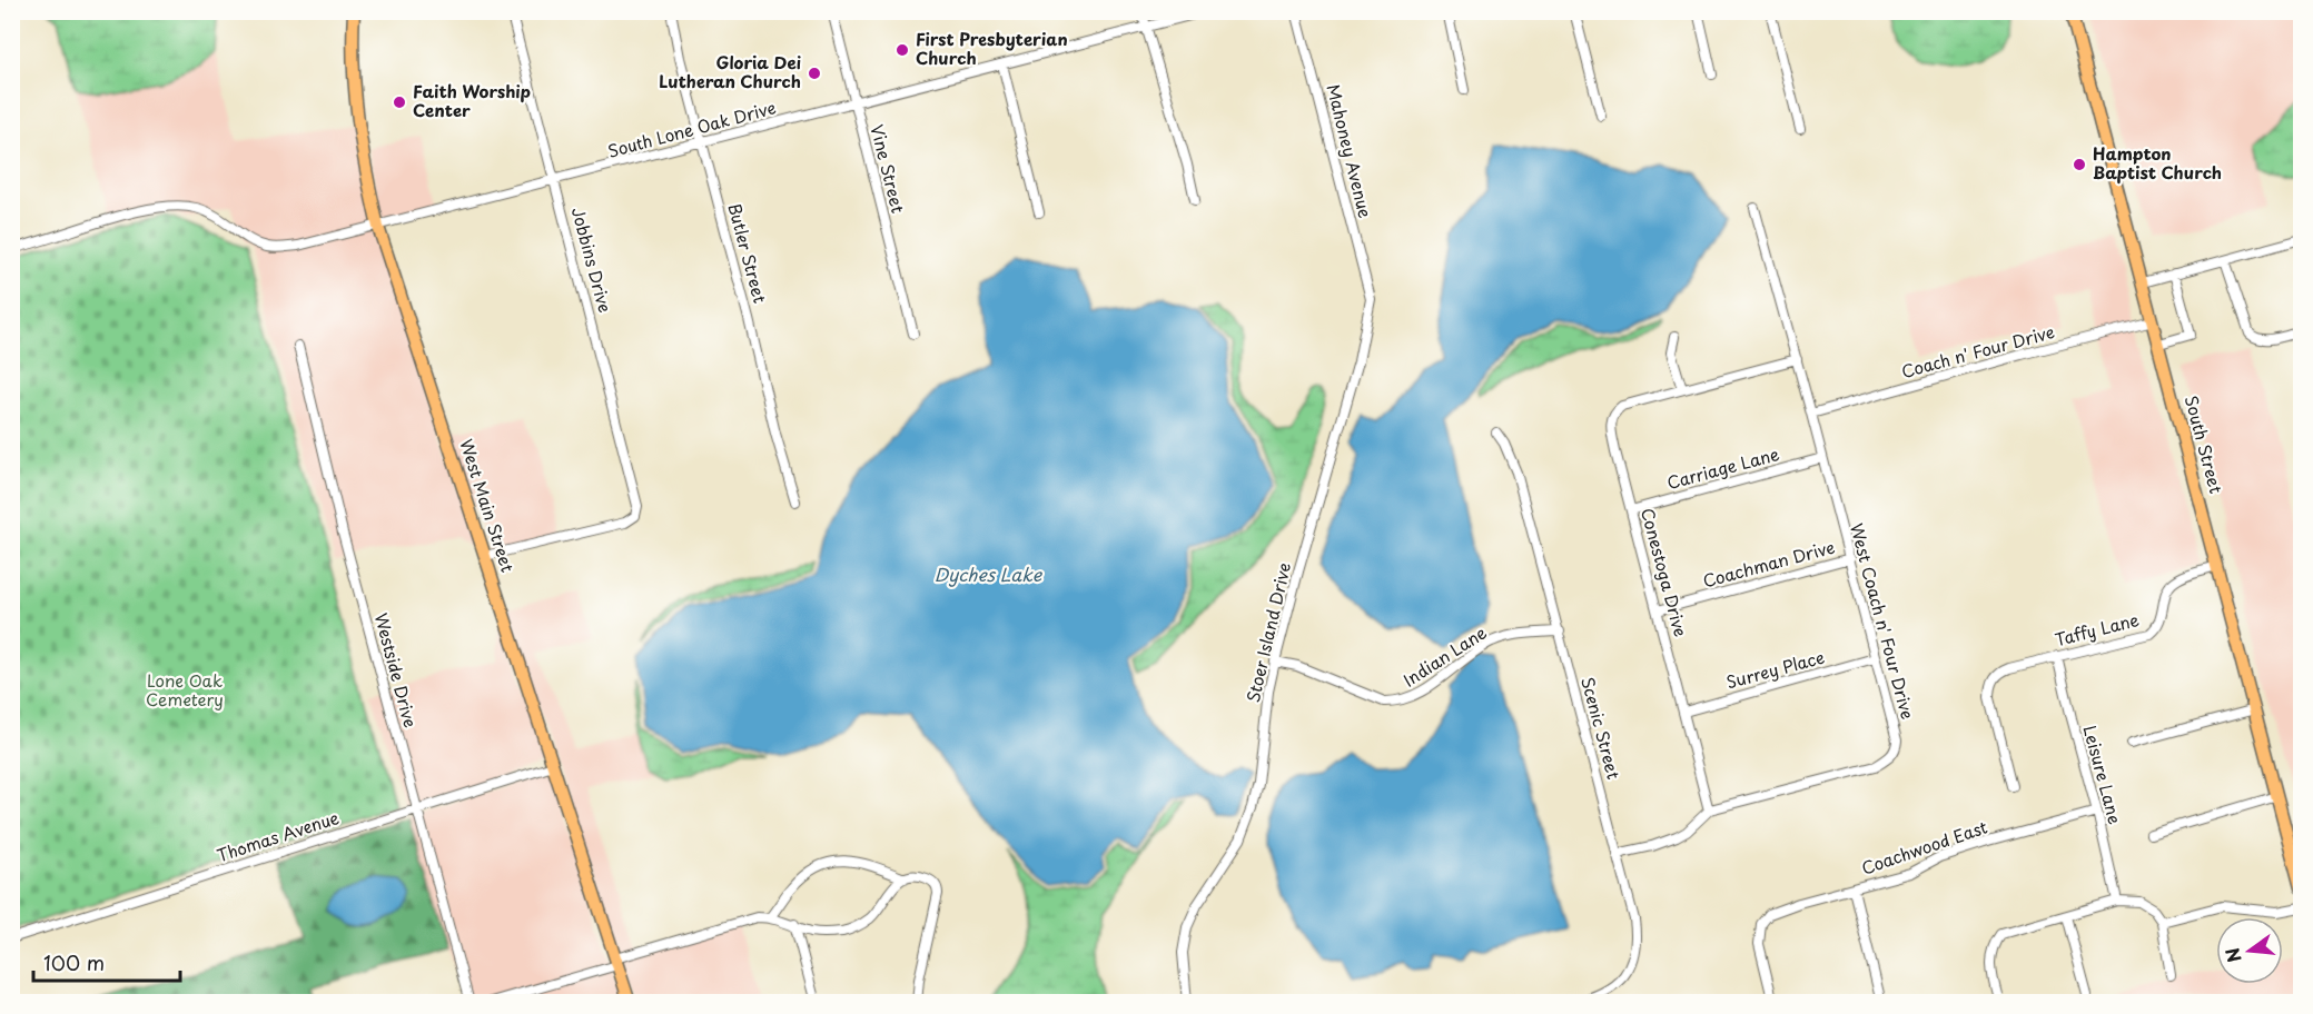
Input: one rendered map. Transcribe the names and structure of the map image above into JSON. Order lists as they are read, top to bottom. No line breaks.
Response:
{"streets":{"main road":["South Street","West Main Street"],"street":["South Lone Oak Drive","Mahoney Avenue","Vine Street","Butler Street","Jobbins Drive","Coach n' Four Drive","Carriage Lane","Coachman Drive","Conestoga Drive","West Coach n' Four Drive","Taffy Lane","Stoer Island Drive","Indian Lane","Westside Drive","Surrey Place","Scenic Street","Leisure Lane","Thomas Avenue","Coachwood East"]},"crossings":[["South Lone Oak Drive","Vine Street"],["South Lone Oak Drive","Butler Street"],["South Lone Oak Drive","Jobbins Drive"],["South Lone Oak Drive","West Main Street"],["Mahoney Avenue","Stoer Island Drive"],["Jobbins Drive","West Main Street"],["Coach n' Four Drive","South Street"],["Coach n' Four Drive","West Coach n' Four Drive"],["South Street","Taffy Lane"],["Carriage Lane","Conestoga Drive"],["Carriage Lane","West Coach n' Four Drive"],["West Main Street","Thomas Avenue"],["Coachman Drive","Conestoga Drive"],["Coachman Drive","West Coach n' Four Drive"],["Conestoga Drive","West Coach n' Four Drive"],["Conestoga Drive","Surrey Place"],["West Coach n' Four Drive","Surrey Place"],["West Coach n' Four Drive","Scenic Street"],["Taffy Lane","Leisure Lane"],["Stoer Island Drive","Indian Lane"],["Indian Lane","Scenic Street"],["Westside Drive","Thomas Avenue"],["Leisure Lane","Coachwood East"]],"water":["Dyches Lake"],"parks":["Lone Oak Cemetery"],"places":["First Presbyterian Church","Gloria Dei Lutheran Church","Faith Worship Center","Hampton Baptist Church"],"scale_bar":"100 m","north":"left"}
